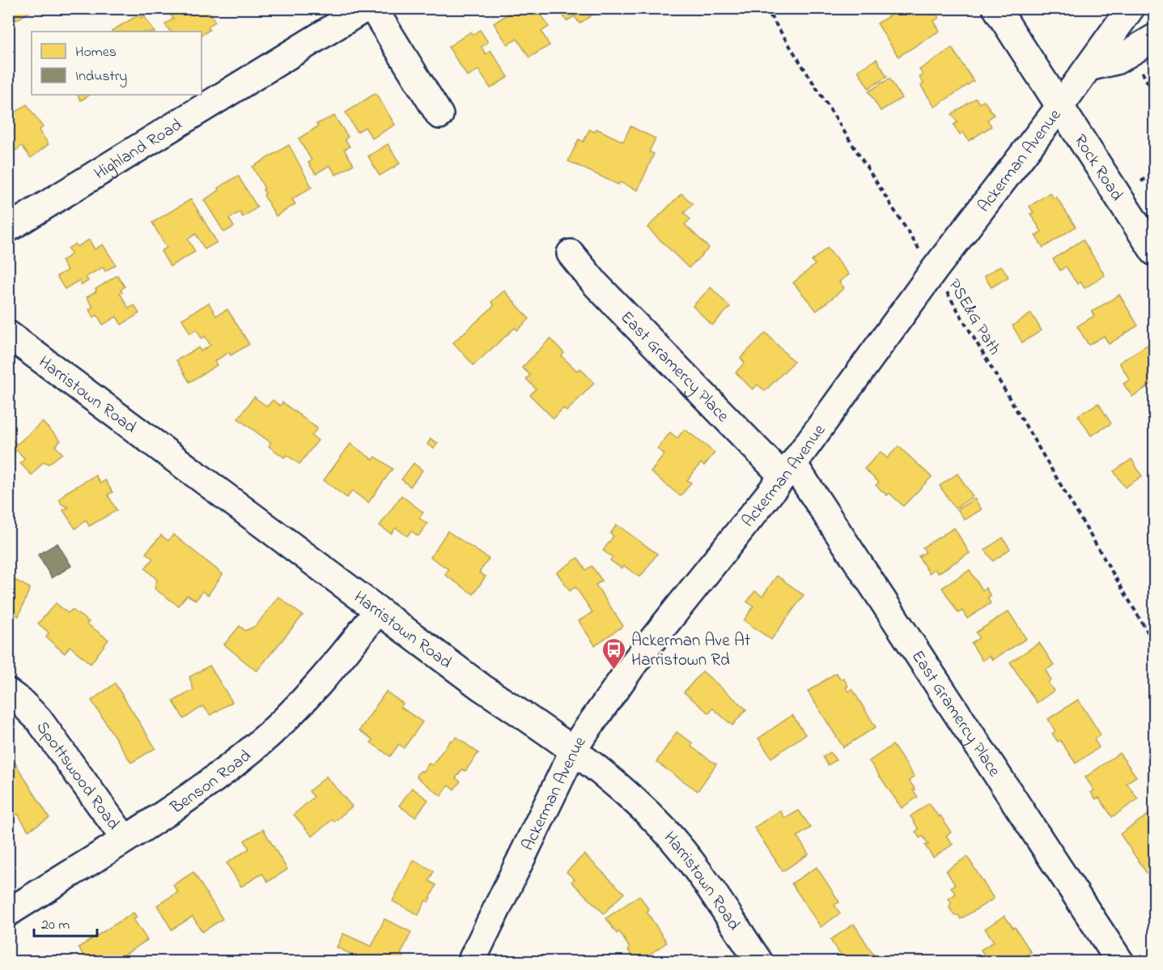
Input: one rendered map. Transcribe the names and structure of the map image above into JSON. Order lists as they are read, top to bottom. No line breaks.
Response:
{"streets":{"street":["Highland Road","Ackerman Avenue","Rock Road","East Gramercy Place","Harristown Road","Spottswood Road","Benson Road"],"path":["PSE&G Path"]},"crossings":[["Ackerman Avenue","Rock Road"],["Ackerman Avenue","PSE&G Path"],["Ackerman Avenue","East Gramercy Place"],["Ackerman Avenue","Harristown Road"],["Harristown Road","Benson Road"],["Spottswood Road","Benson Road"]],"places":{"bus stop":["Ackerman Ave At Harristown Rd"]},"legend":["Homes","Industry"],"scale_bar":"20 m"}
